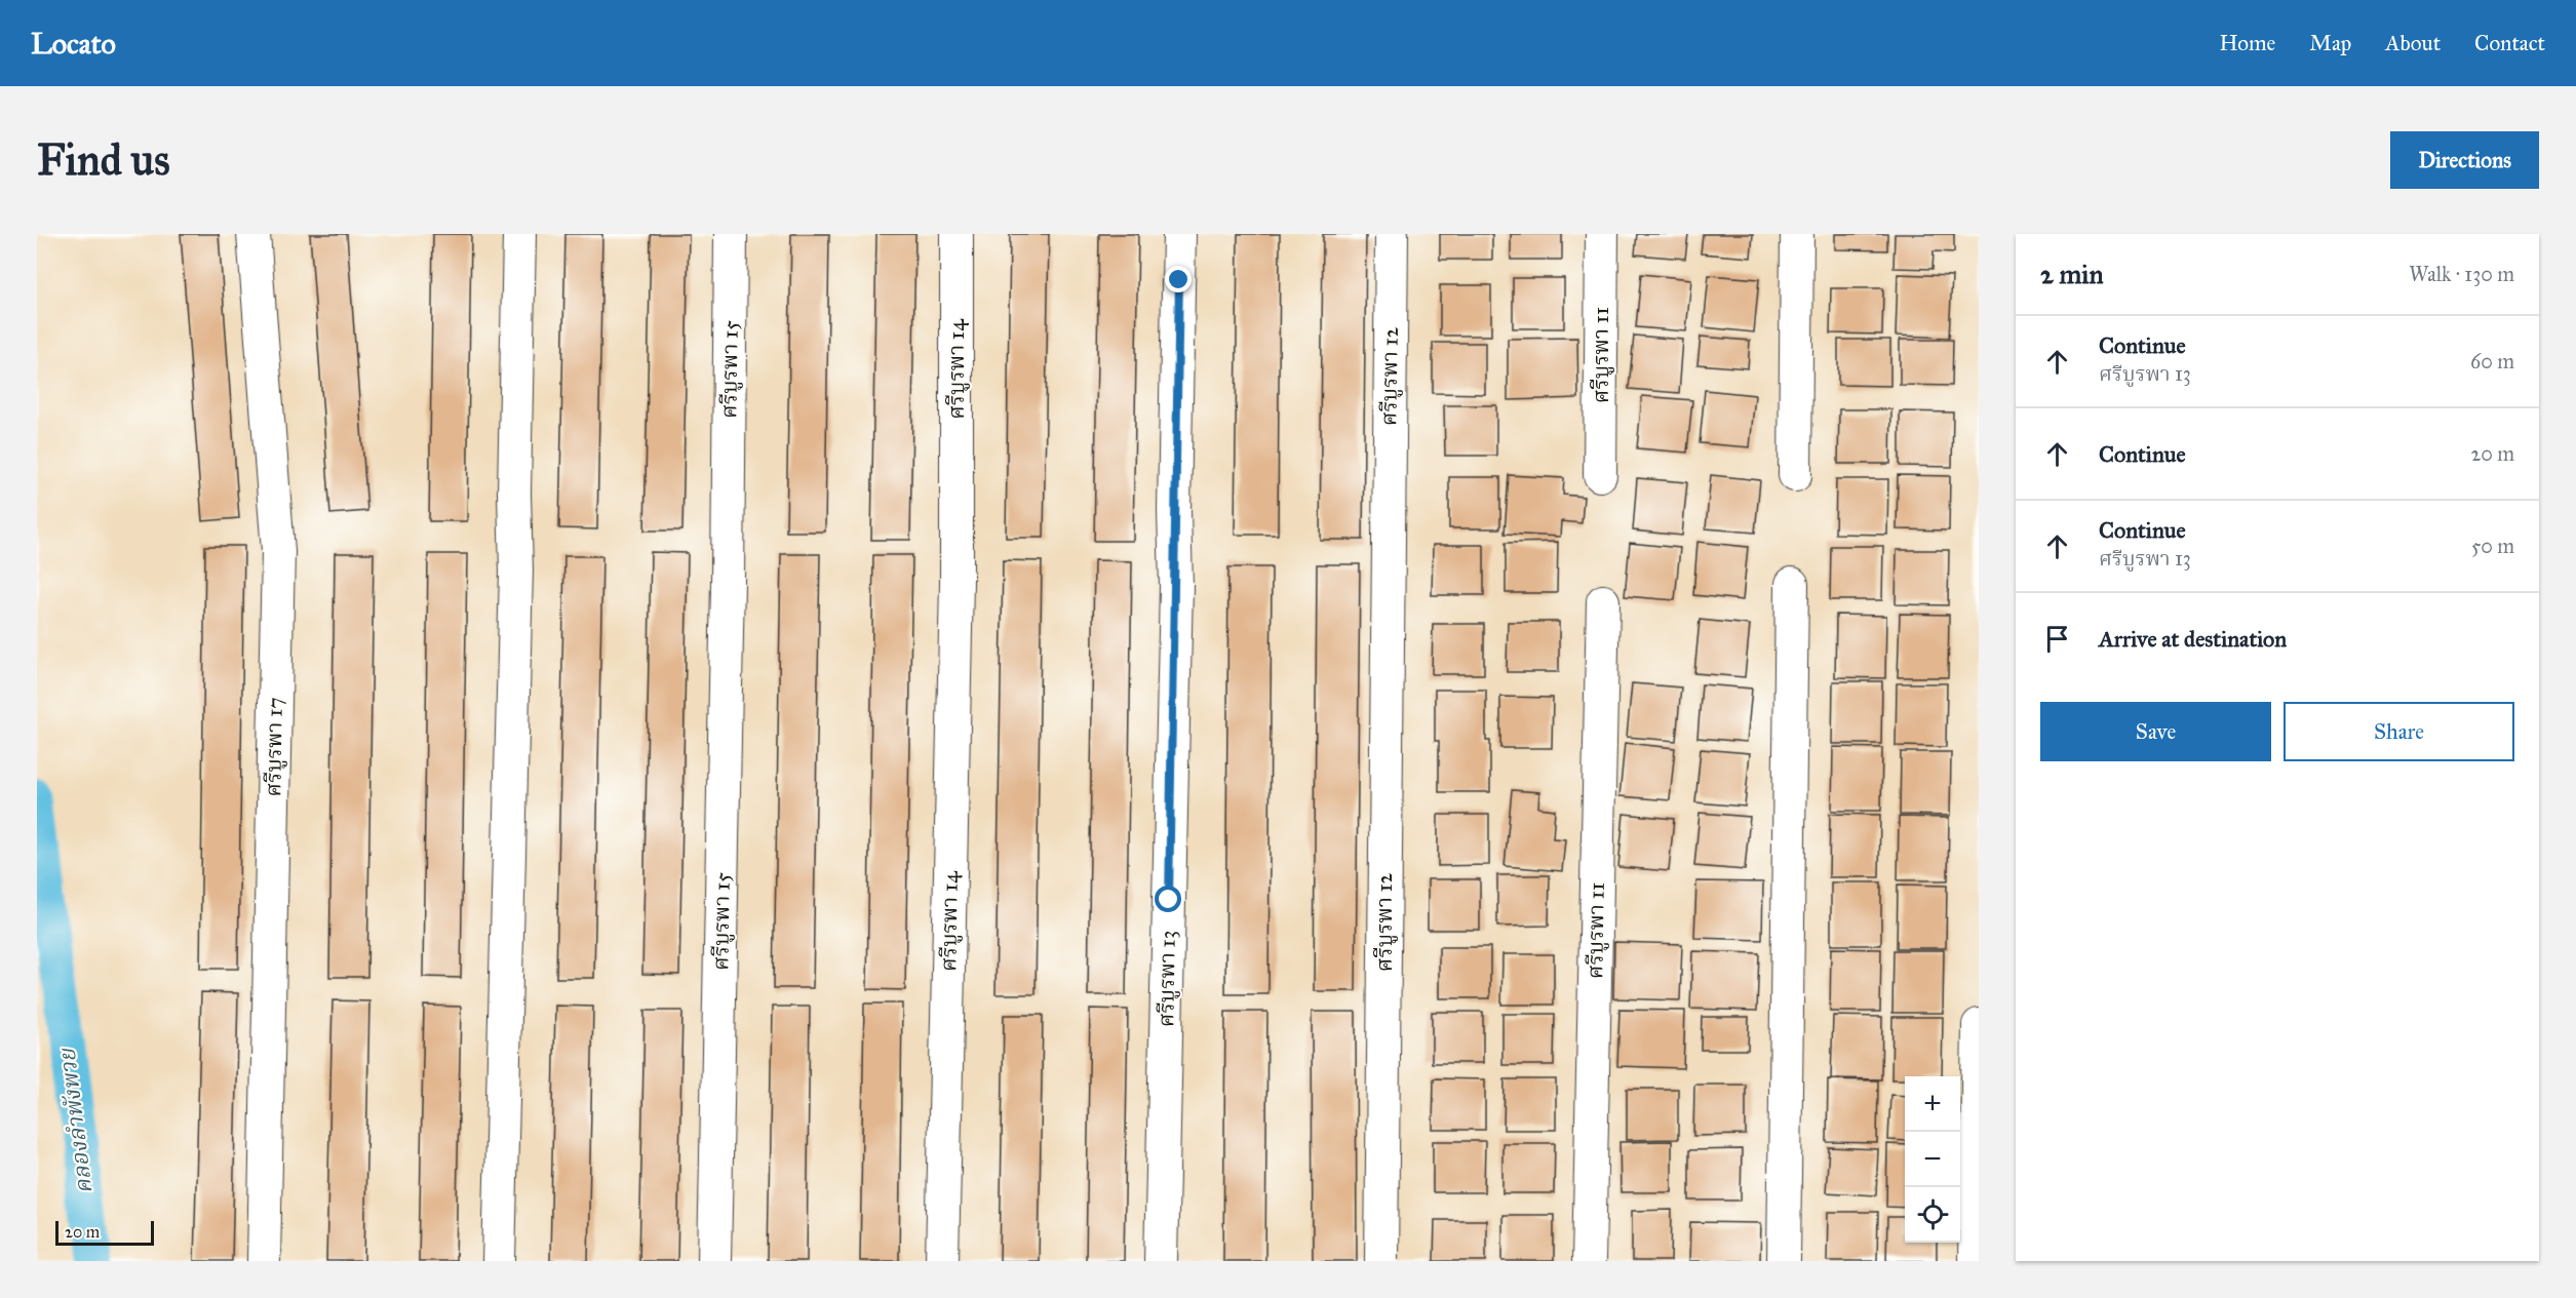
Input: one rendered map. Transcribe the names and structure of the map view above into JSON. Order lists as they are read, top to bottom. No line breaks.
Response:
{"streets":{"street":["ศรีบูรพา 11","ศรีบูรพา 15","ศรีบูรพา 14","ศรีบูรพา 12","ศรีบูรพา 17","ศรีบูรพา 13"]},"water":["คลองลำพังพวย"],"scale_bar":"20 m","page":{"header":"Locato","nav":["Home","Map","About","Contact"],"buttons":["Directions",["Save","Share"]],"title":"Find us","heading":["2 min","Walk · 130 m"],"list":[["Continue","ศรีบูรพา 13","60 m"],["Continue","20 m"],["Continue","ศรีบูรพา 13","50 m"],"Arrive at destination"],"map_buttons":["+","−"],"scale":"20 m"}}
